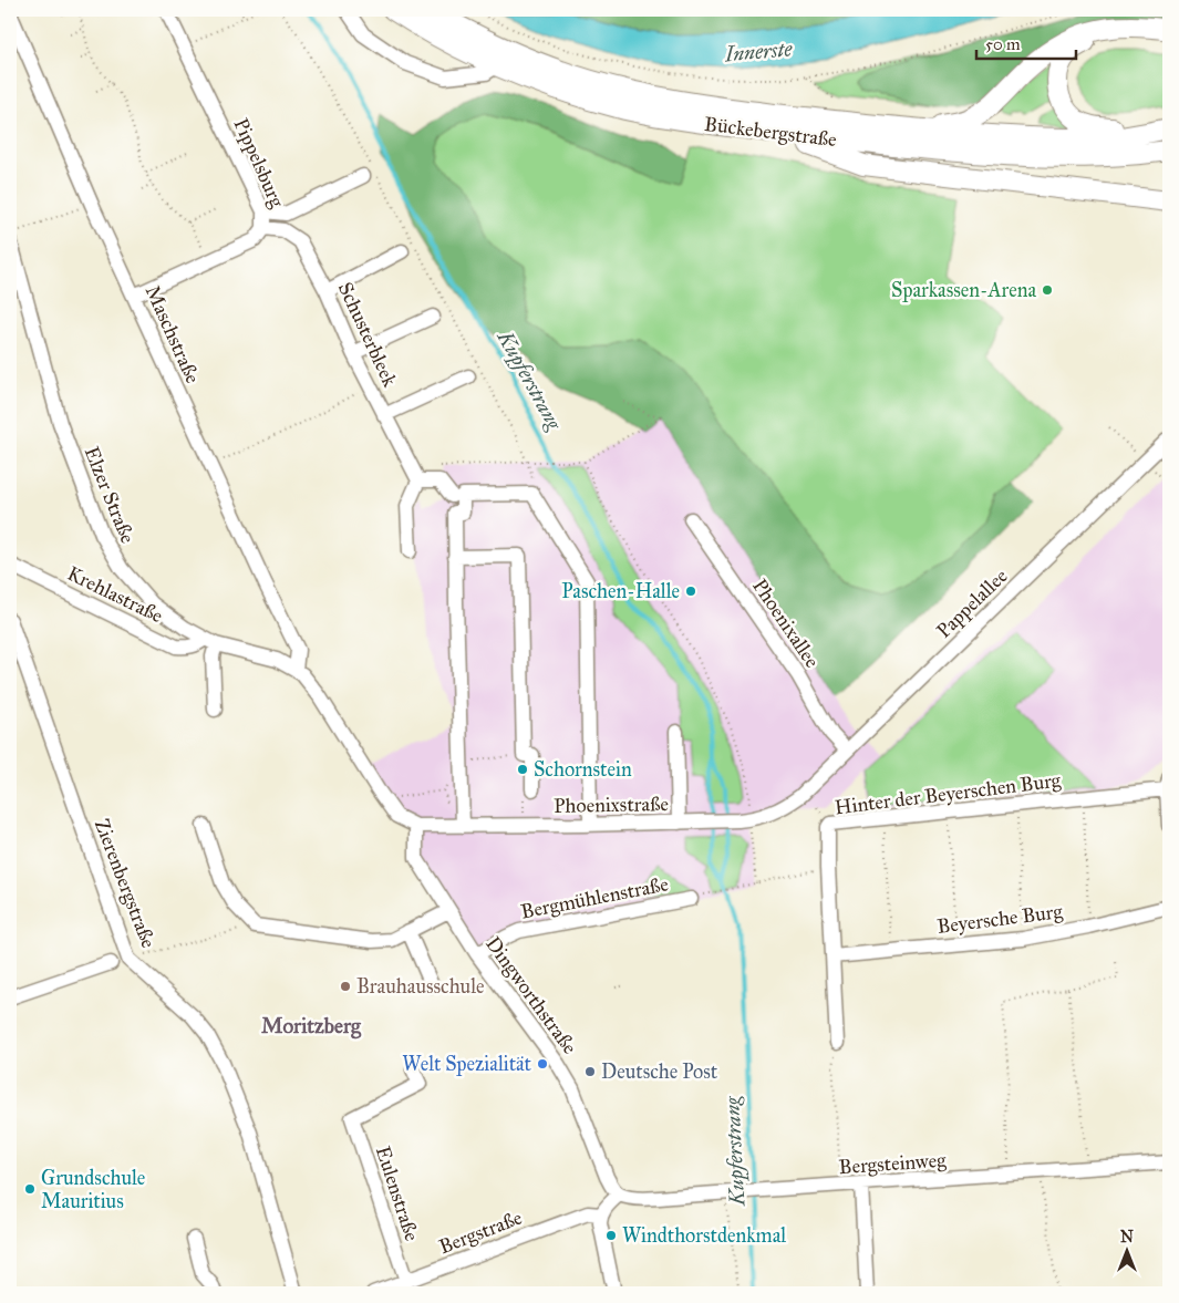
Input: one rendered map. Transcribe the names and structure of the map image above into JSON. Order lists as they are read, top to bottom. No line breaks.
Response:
{"streets":{"highway":["Bückebergstraße"],"street":["Pippelsburg","Maschstraße","Schusterbleek","Elzer Straße","Krehlastraße","Pappelallee","Phoenixallee","Hinter der Beyerschen Burg","Phoenixstraße","Zierenbergstraße","Bergmühlenstraße","Beyersche Burg","Dingworthstraße","Bergsteinweg","Eulenstraße","Bergstraße"]},"crossings":[["Pippelsburg","Maschstraße"],["Pippelsburg","Schusterbleek"],["Maschstraße","Elzer Straße"],["Elzer Straße","Krehlastraße"],["Elzer Straße","Phoenixstraße"],["Pappelallee","Phoenixallee"],["Pappelallee","Phoenixstraße"],["Bergmühlenstraße","Dingworthstraße"],["Dingworthstraße","Bergsteinweg"],["Eulenstraße","Bergstraße"]],"districts":["Moritzberg"],"water":["Innerste","Kupferstrang"],"places":["Sparkassen-Arena","Paschen-Halle","Schornstein","Brauhausschule","Welt Spezialität","Deutsche Post","Grundschule Mauritius","Windthorstdenkmal"],"scale_bar":"50 m","north":"top"}
